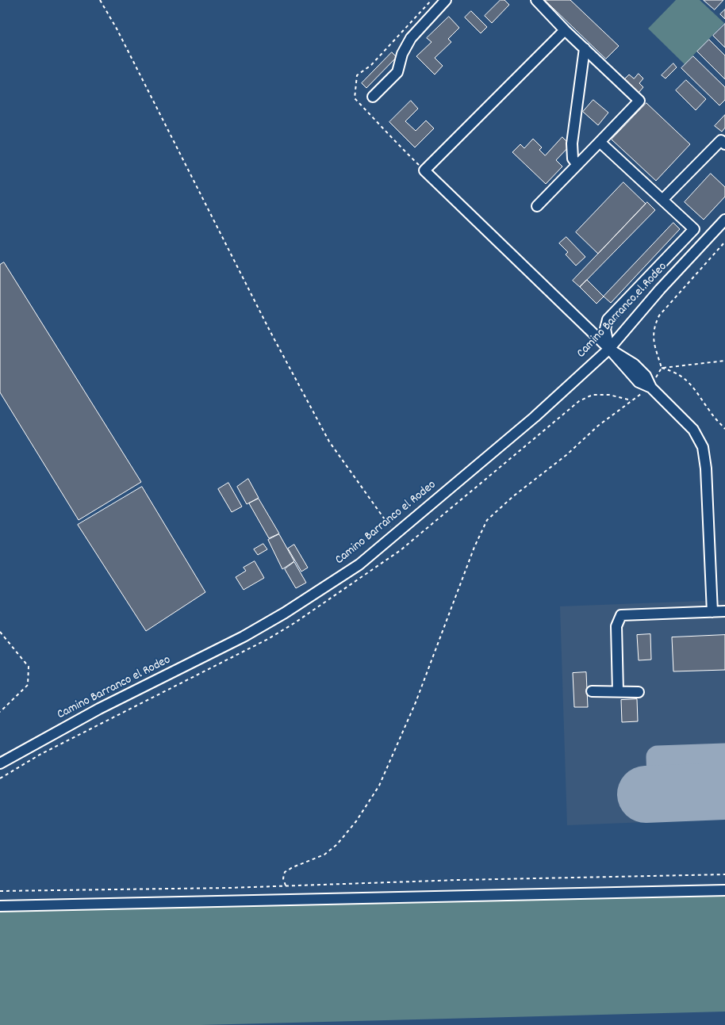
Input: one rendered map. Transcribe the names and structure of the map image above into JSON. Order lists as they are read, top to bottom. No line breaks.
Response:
{"streets":{"street":["Camino Barranco el Rodeo"]}}
